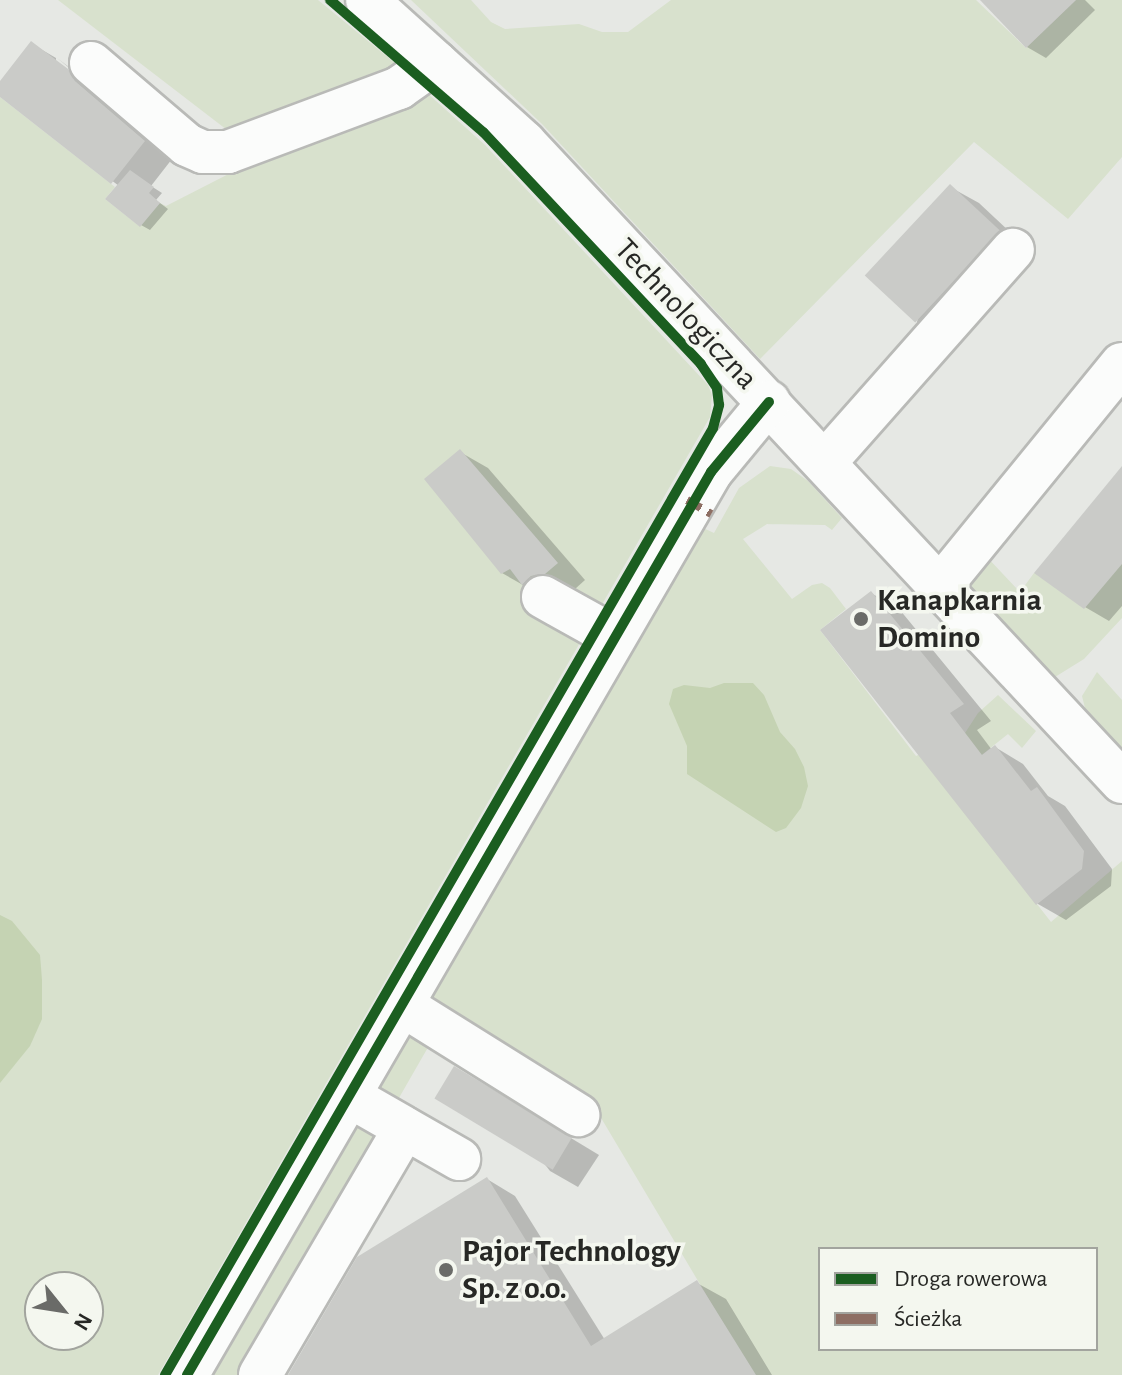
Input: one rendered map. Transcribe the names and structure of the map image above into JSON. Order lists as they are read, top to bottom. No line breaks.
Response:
{"streets":{"street":["Technologiczna"]},"places":["Kanapkarnia Domino","Pajor Technology Sp. z o.o."],"legend":["Droga rowerowa","Ścieżka"],"north":"bottom right"}
